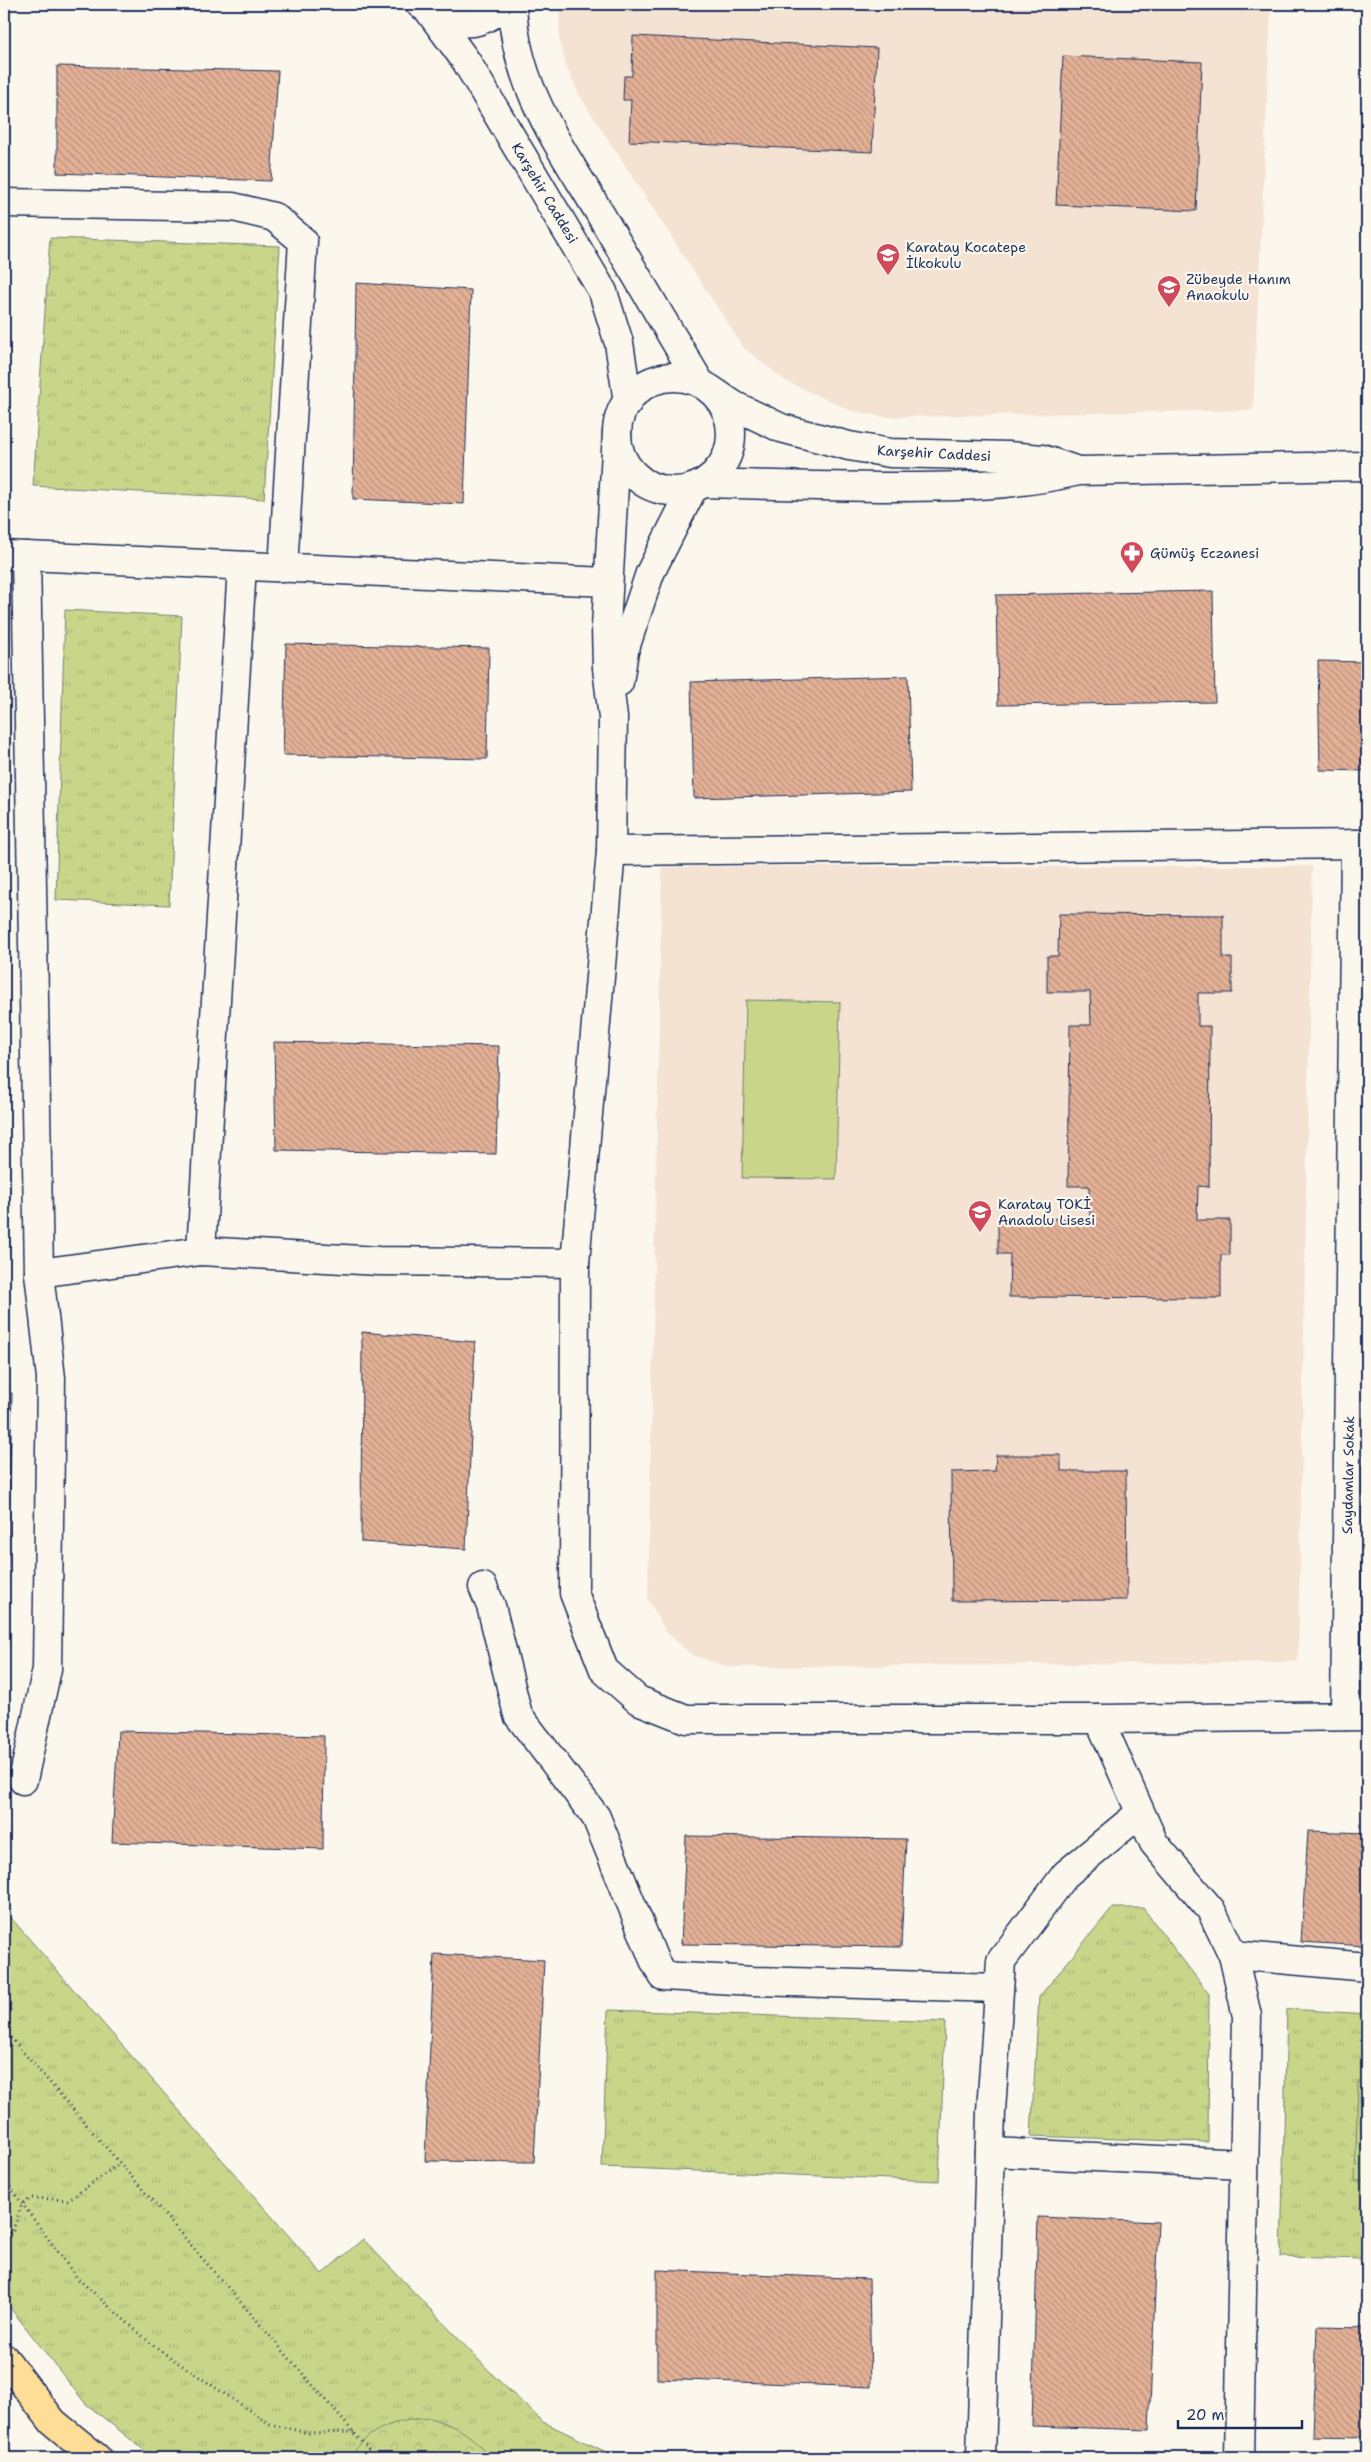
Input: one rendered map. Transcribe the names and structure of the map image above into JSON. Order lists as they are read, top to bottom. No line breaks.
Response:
{"streets":{"street":["Karşehir Caddesi","Saydamlar Sokak"]},"places":{"school or university":["Karatay Kocatepe İlkokulu","Zübeyde Hanım Anaokulu","Karatay TOKİ Anadolu Lisesi"],"pharmacy":["Gümüş Eczanesi"]},"scale_bar":"20 m"}
